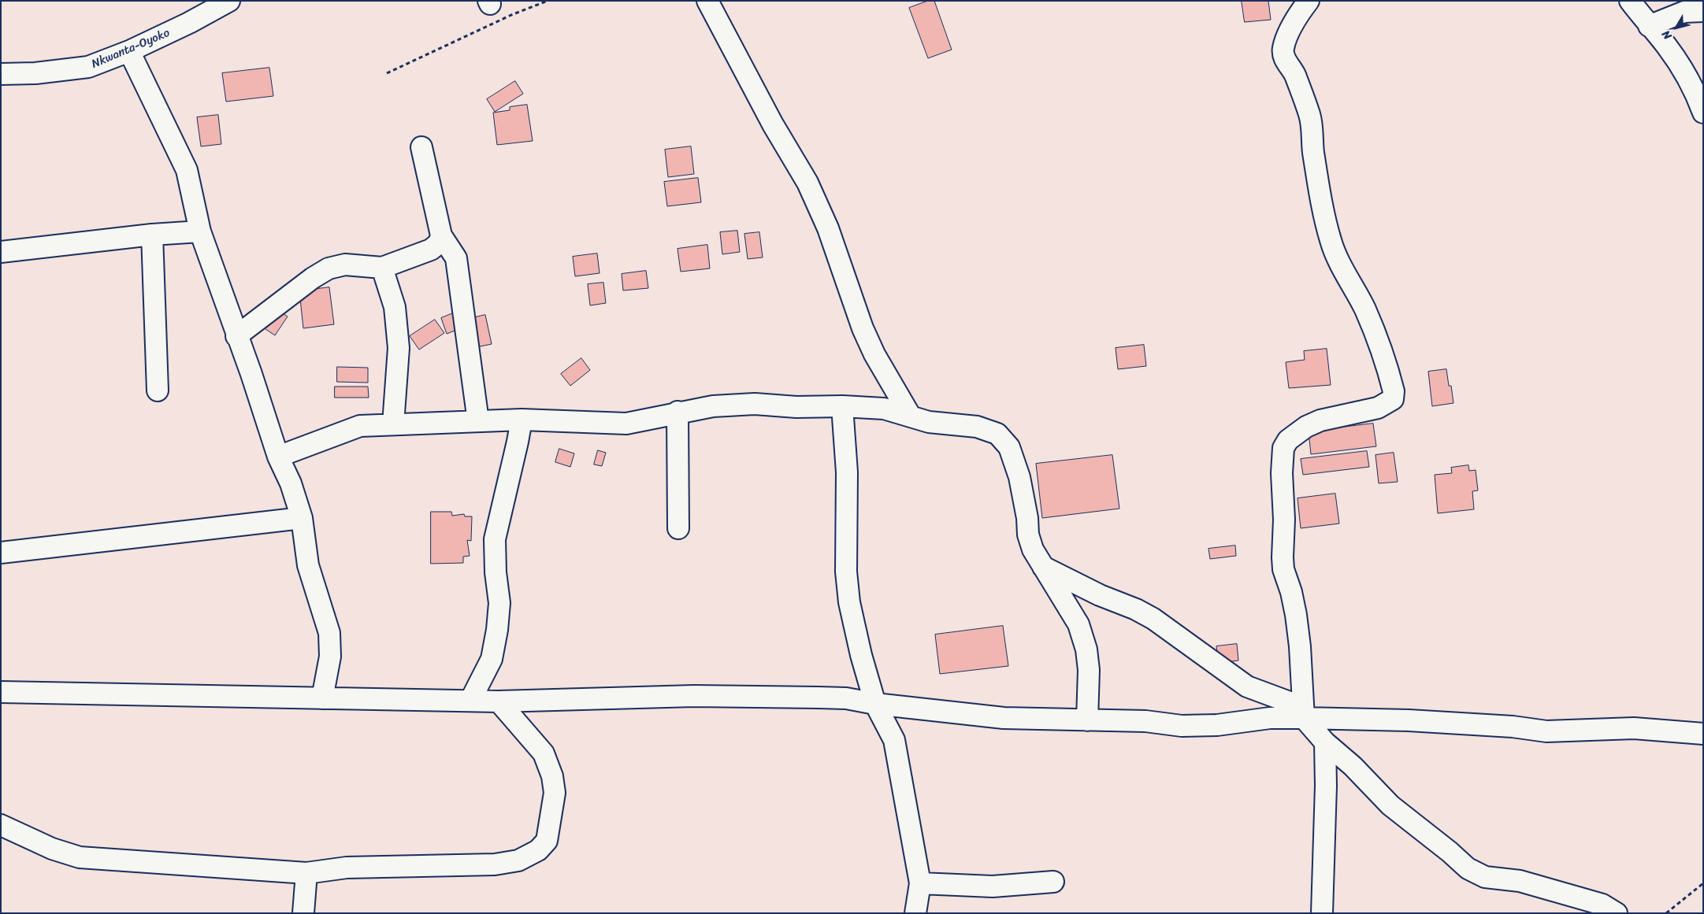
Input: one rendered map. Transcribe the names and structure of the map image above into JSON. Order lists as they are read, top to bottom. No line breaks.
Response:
{"streets":{"street":["Nkwanta-Oyoko"]},"north":"bottom left"}
